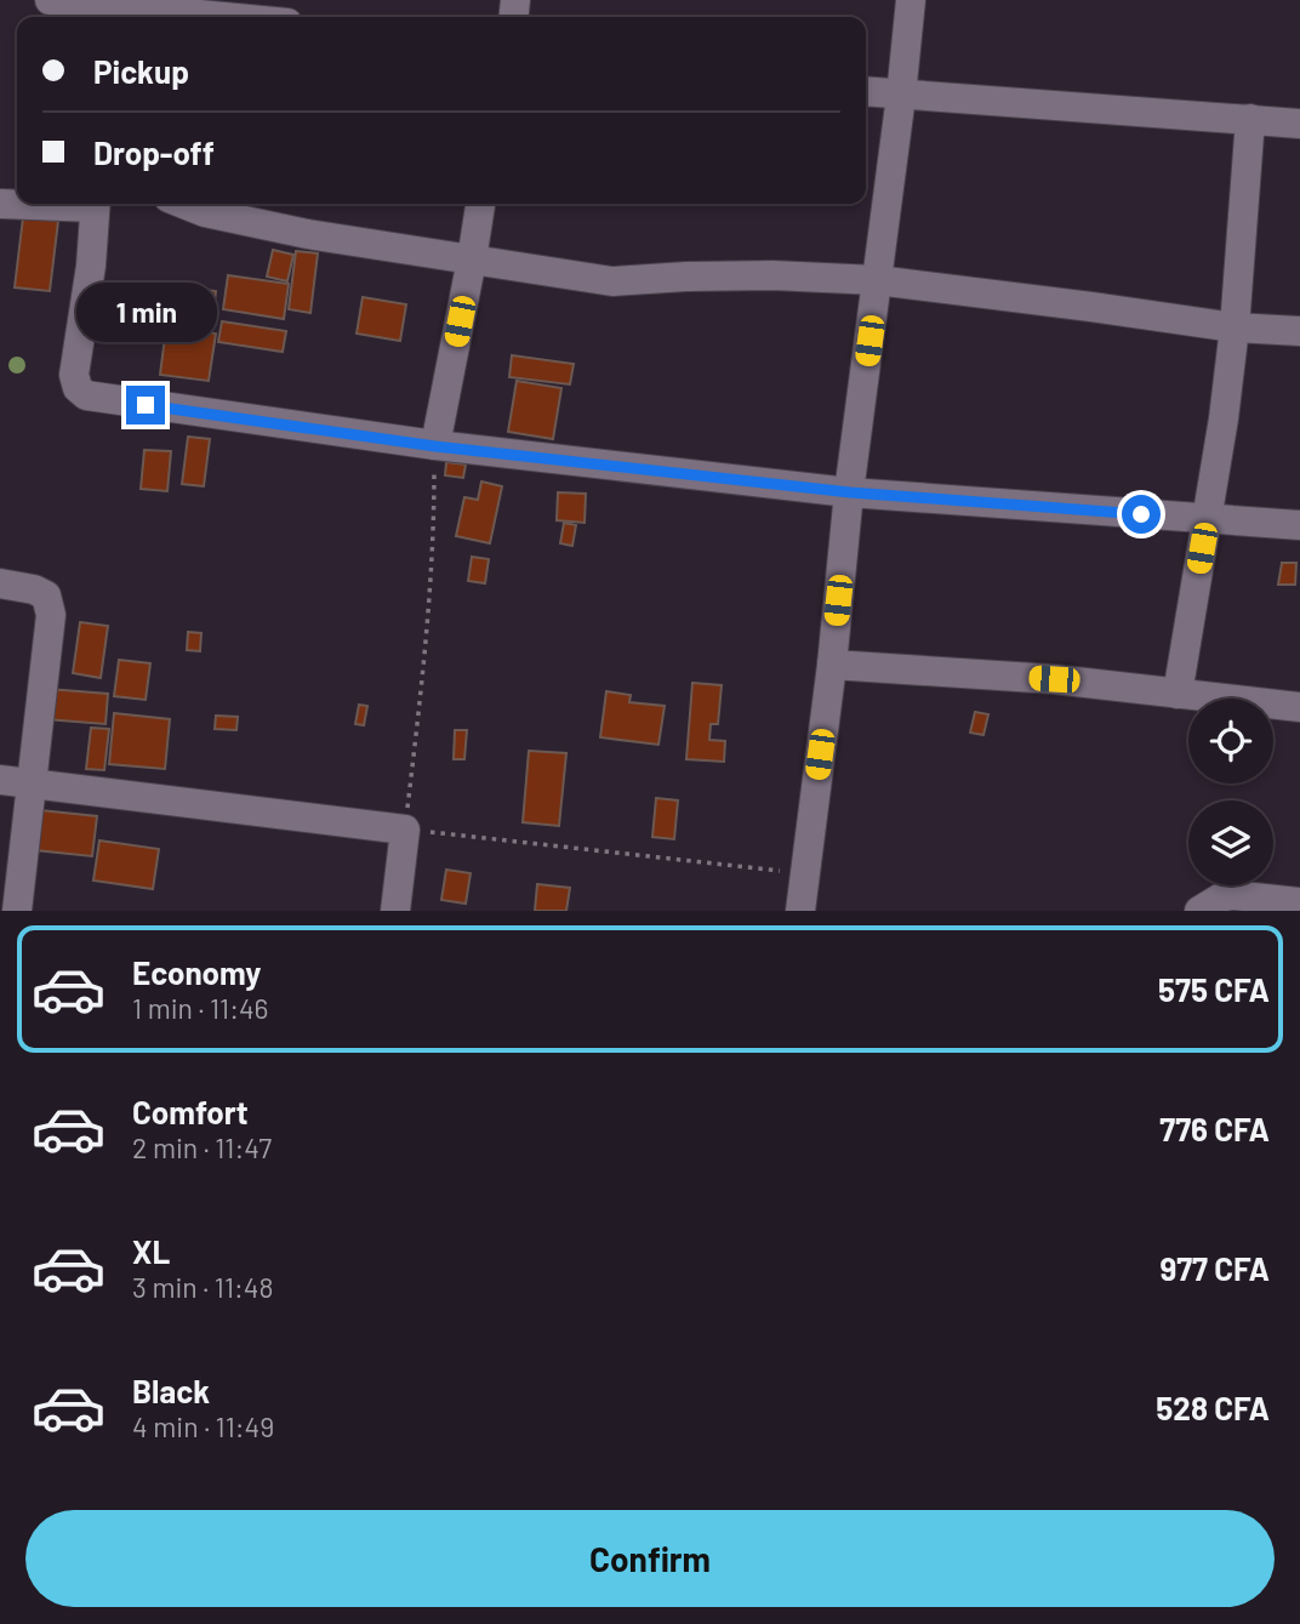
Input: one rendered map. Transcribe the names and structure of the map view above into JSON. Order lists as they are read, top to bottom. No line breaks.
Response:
{"page":{"banner":["Pickup","Drop-off"],"bubble":"1 min","list":[{"name":"Economy","note":"1 min · 11:46","value":"575 CFA"},{"name":"Comfort","note":"2 min · 11:47","value":"776 CFA"},{"name":"XL","note":"3 min · 11:48","value":"977 CFA"},{"name":"Black","note":"4 min · 11:49","value":"528 CFA"}],"buttons":"Confirm"}}
